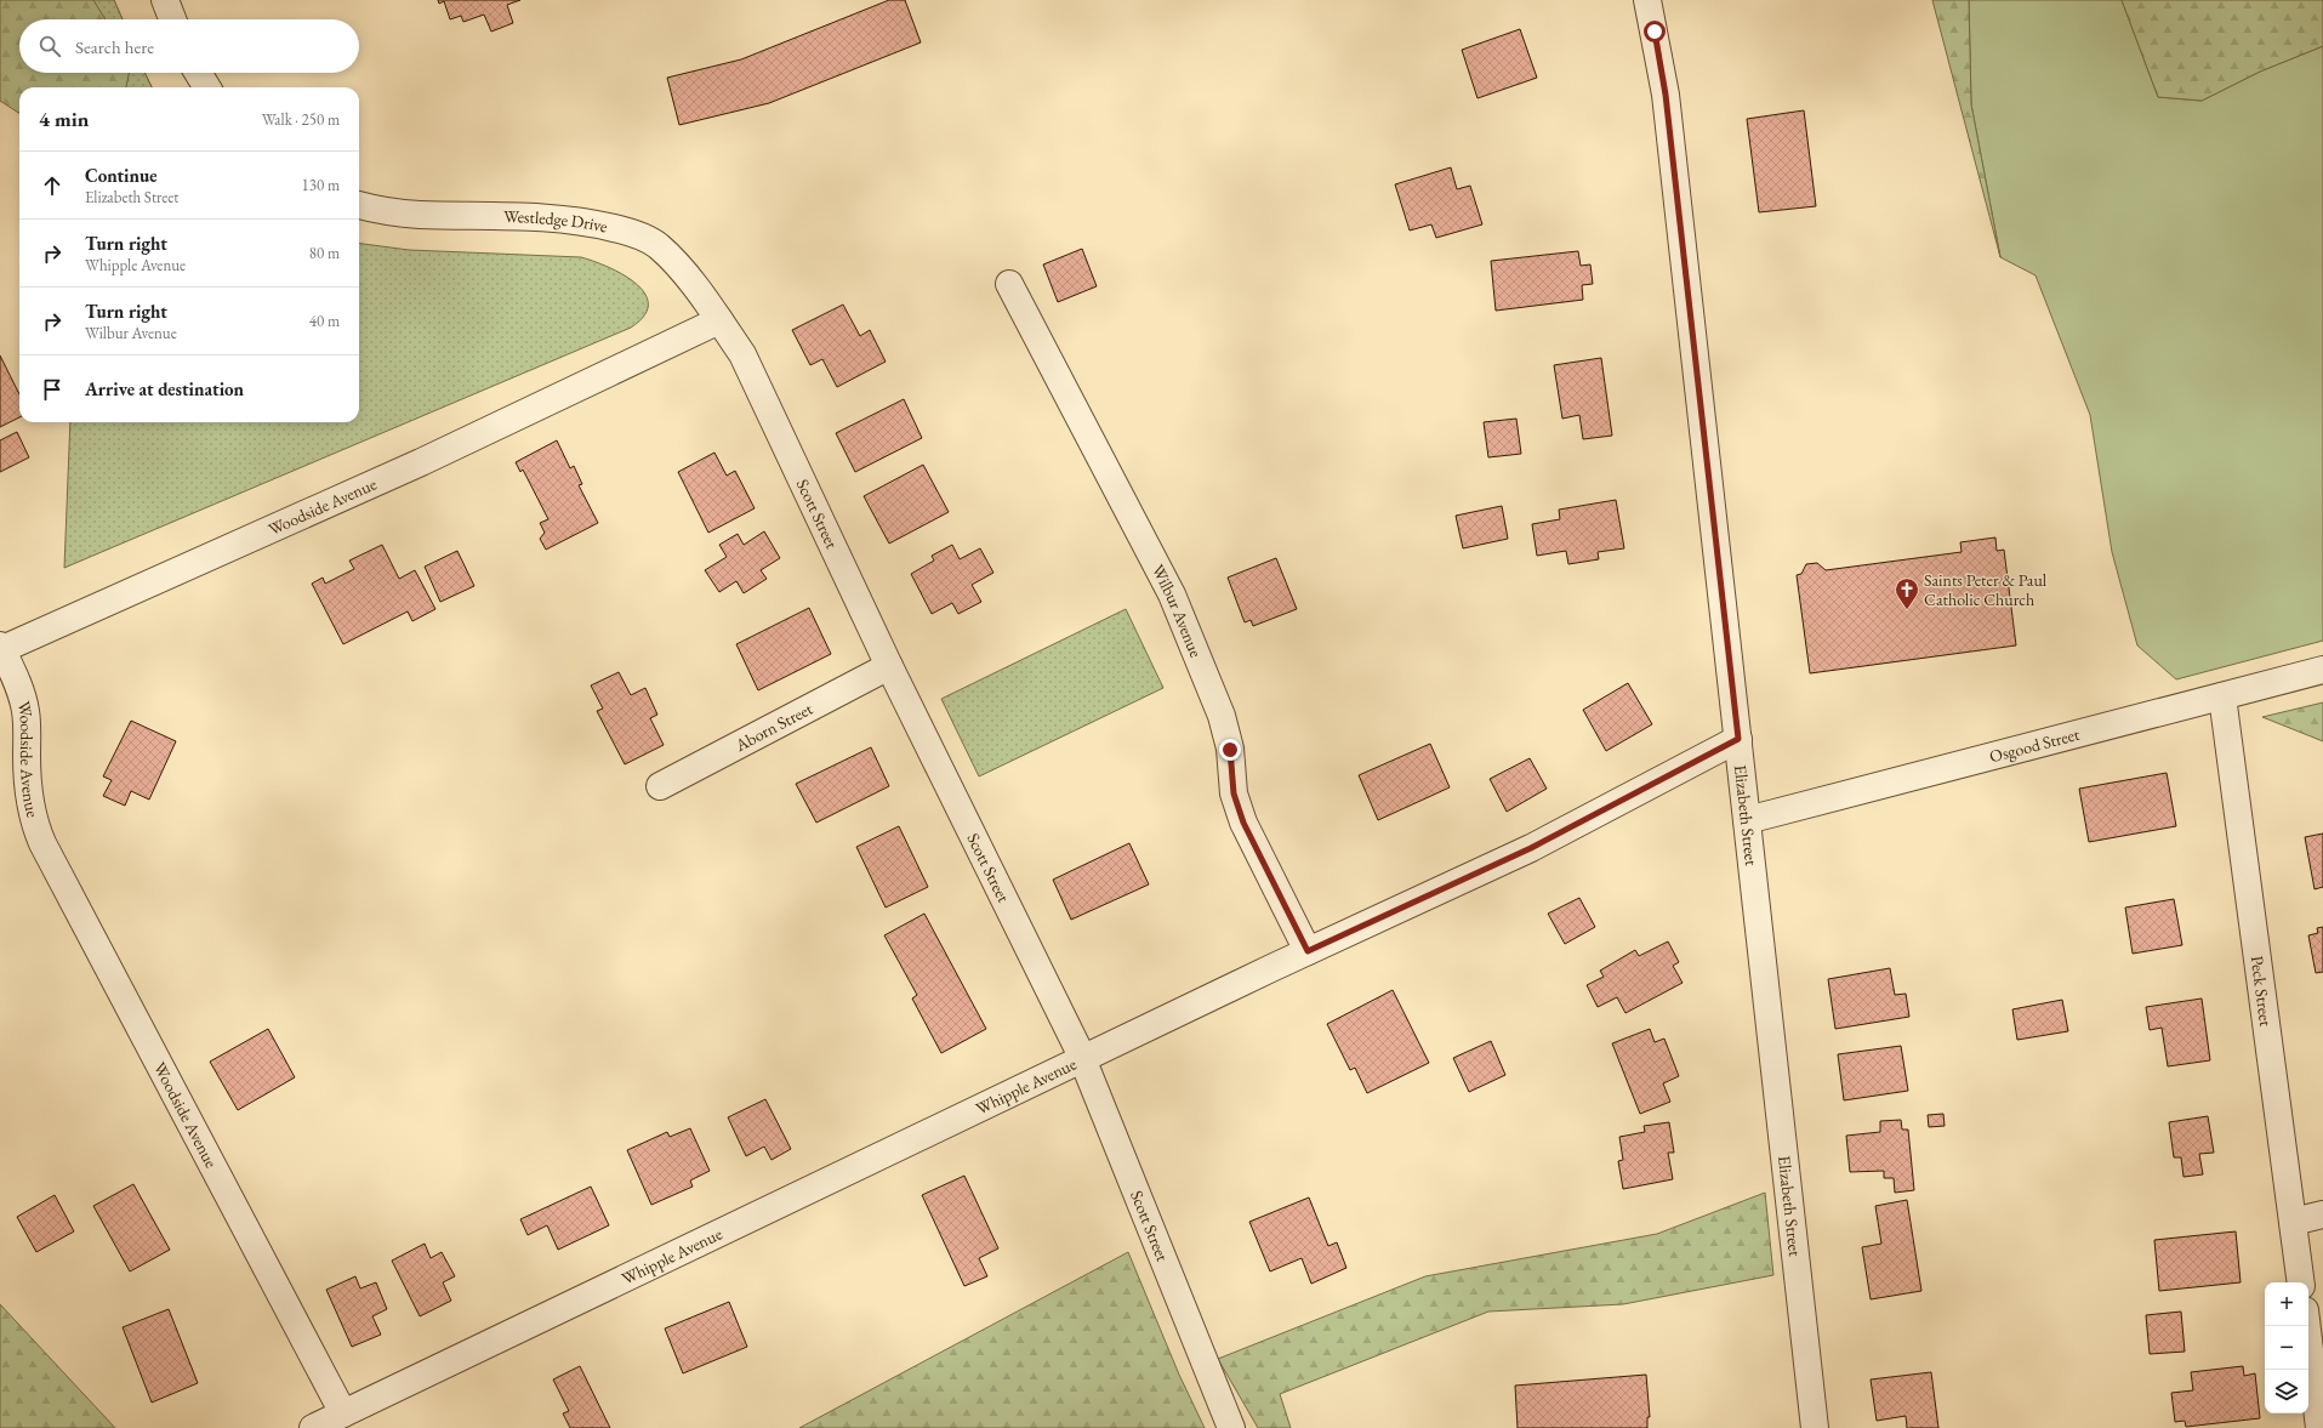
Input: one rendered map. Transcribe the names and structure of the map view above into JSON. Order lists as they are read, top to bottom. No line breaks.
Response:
{"streets":{"street":["Westledge Drive","Woodside Avenue","Scott Street","Wilbur Avenue","Aborn Street","Osgood Street","Elizabeth Street","Peck Street","Whipple Avenue"]},"crossings":[["Westledge Drive","Woodside Avenue"],["Westledge Drive","Scott Street"],["Woodside Avenue","Scott Street"],["Woodside Avenue","Whipple Avenue"],["Scott Street","Aborn Street"],["Scott Street","Whipple Avenue"],["Wilbur Avenue","Whipple Avenue"],["Osgood Street","Elizabeth Street"],["Osgood Street","Peck Street"],["Elizabeth Street","Whipple Avenue"]],"places":{"church":["Saints Peter & Paul Catholic Church"]},"page":{"search":"Search here","heading":["4 min","Walk · 250 m"],"list":[["Continue","Elizabeth Street","130 m"],["Turn right","Whipple Avenue","80 m"],["Turn right","Wilbur Avenue","40 m"],"Arrive at destination"],"map_buttons":["+","−"]}}
